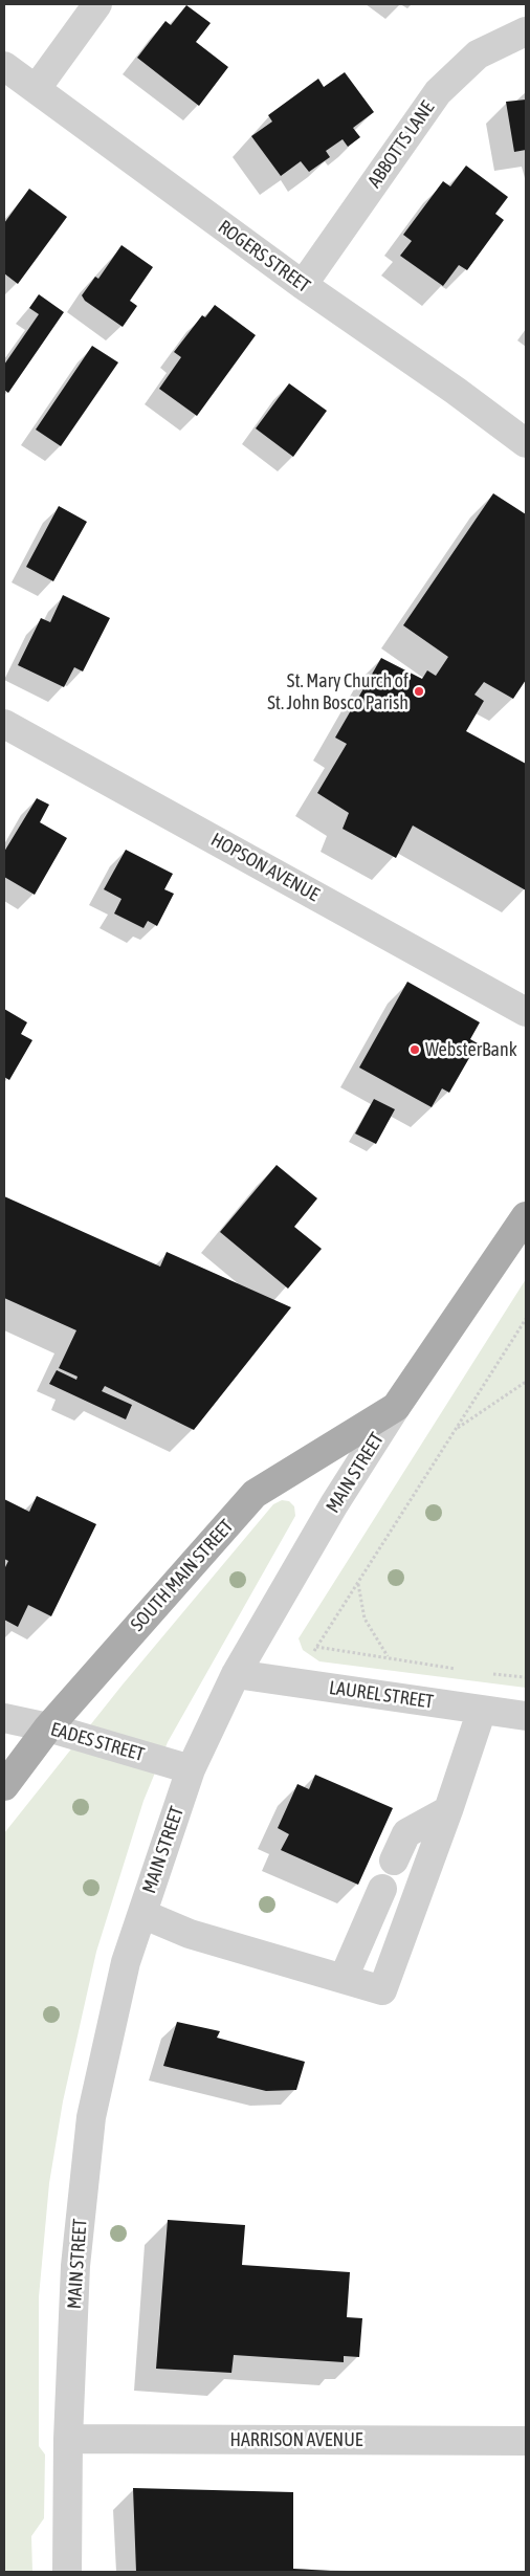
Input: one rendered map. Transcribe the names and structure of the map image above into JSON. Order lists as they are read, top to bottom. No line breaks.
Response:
{"streets":{"main road":["MAIN STREET","SOUTH MAIN STREET"],"street":["ABBOTTS LANE","ROGERS STREET","HOPSON AVENUE","LAUREL STREET","EADES STREET","HARRISON AVENUE"]},"crossings":[["ABBOTTS LANE","ROGERS STREET"],["MAIN STREET","SOUTH MAIN STREET"],["MAIN STREET","LAUREL STREET"],["MAIN STREET","EADES STREET"],["MAIN STREET","HARRISON AVENUE"],["SOUTH MAIN STREET","EADES STREET"]],"places":["St. Mary Church of St. John Bosco Parish","WebsterBank"]}
